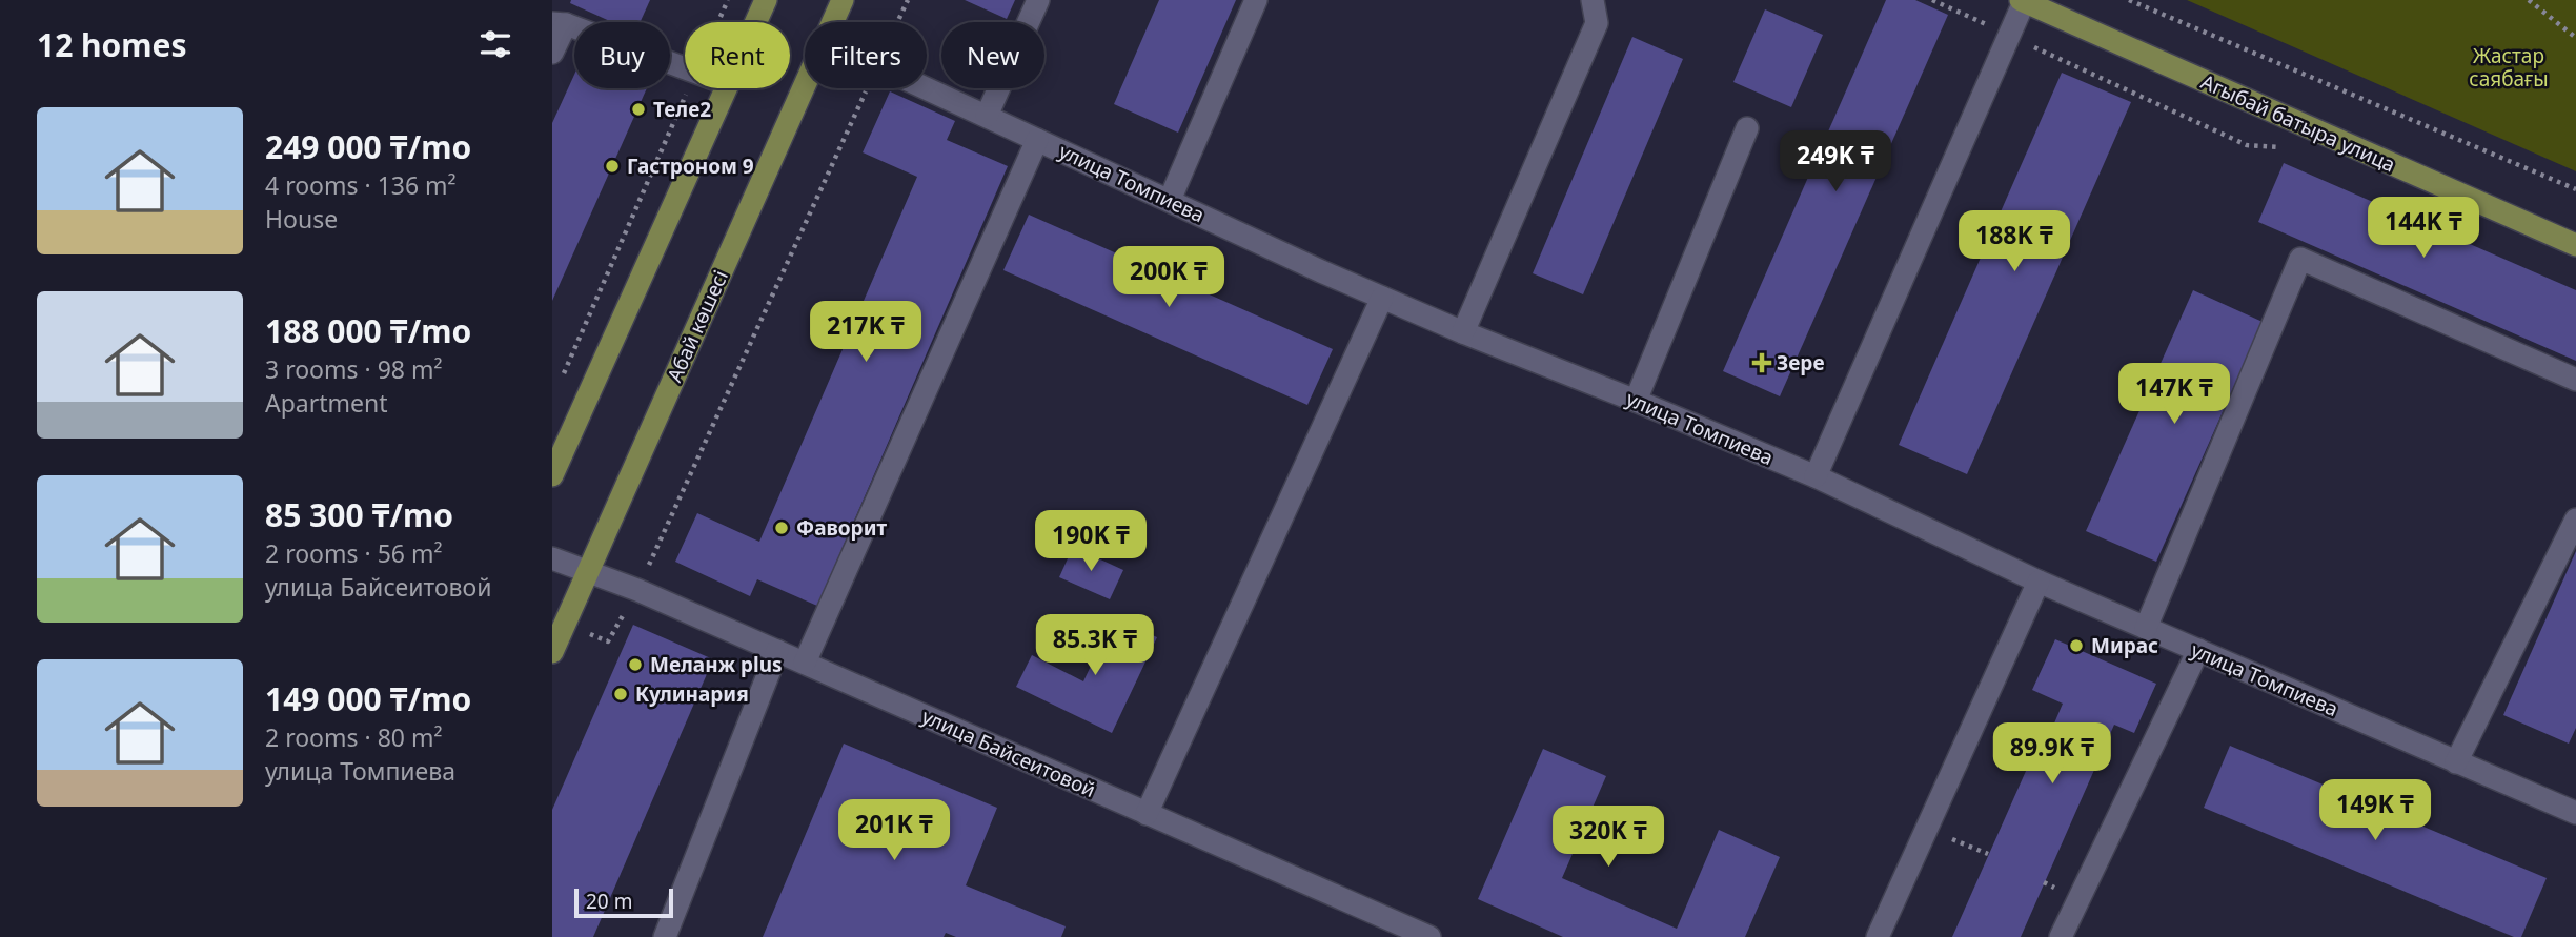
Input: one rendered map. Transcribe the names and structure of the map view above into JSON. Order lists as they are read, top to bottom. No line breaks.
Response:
{"streets":{"main road":["Агыбай батыра улица","Абай көшесі"],"street":["улица Томпиева","улица Байсеитовой"]},"crossings":[["Абай көшесі","улица Байсеитовой"]],"parks":["Жастар саябағы"],"places":{"other":["Теле2","Гастроном 9","Фаворит","Мирас","Меланж plus","Кулинария"],"health":["Зере"]},"scale_bar":"20 m","page":{"heading":"12 homes","chip":["Buy","Rent","Filters","New"],"list":[{"name":"249 000 ₸/mo","note":"4 rooms · 136 m² · House"},{"name":"188 000 ₸/mo","note":"3 rooms · 98 m² · Apartment"},{"name":"85 300 ₸/mo","note":"2 rooms · 56 m² · улица Байсеитовой"},{"name":"149 000 ₸/mo","note":"2 rooms · 80 m² · улица Томпиева"}],"price":["249K ₸","144K ₸","188K ₸","200K ₸","217K ₸","147K ₸","190K ₸","85.3K ₸","89.9K ₸","149K ₸","201K ₸","320K ₸"],"scale":"20 m"}}
